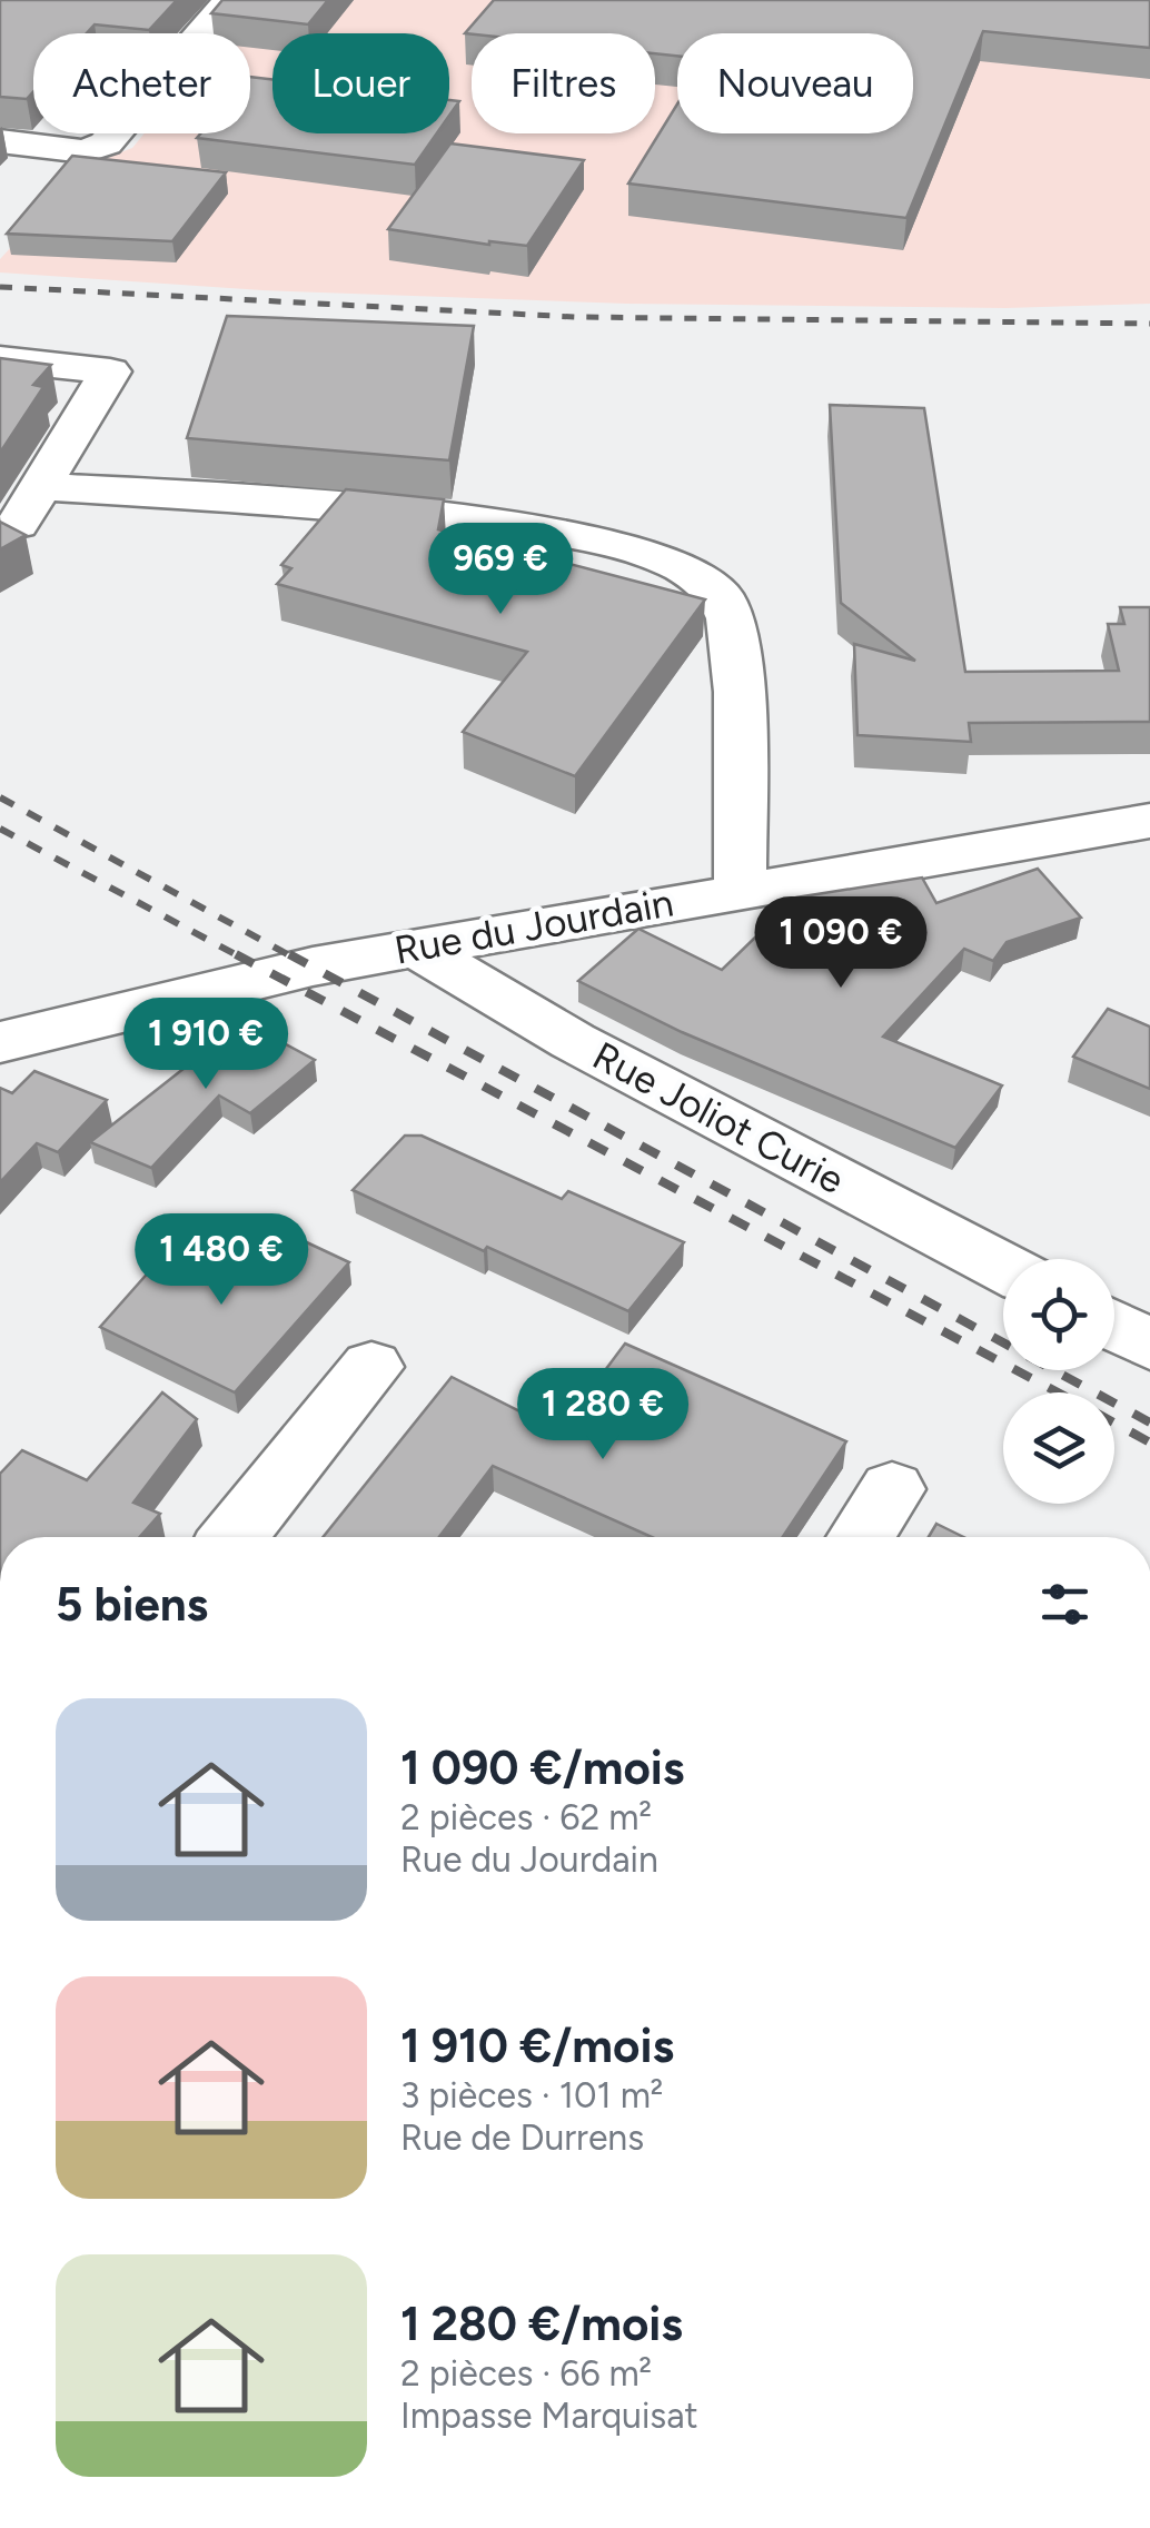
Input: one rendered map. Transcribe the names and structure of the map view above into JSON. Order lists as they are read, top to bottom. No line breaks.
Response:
{"streets":{"street":["Rue du Jourdain","Rue Joliot Curie"]},"crossings":[["Rue du Jourdain","Rue Joliot Curie"]],"page":{"chip":["Acheter","Louer","Filtres","Nouveau"],"price":["969 €","1 090 €","1 910 €","1 480 €","1 280 €"],"heading":"5 biens","list":[{"name":"1 090 €/mois","note":"2 pièces · 62 m² · Rue du Jourdain"},{"name":"1 910 €/mois","note":"3 pièces · 101 m² · Rue de Durrens"},{"name":"1 280 €/mois","note":"2 pièces · 66 m² · Impasse Marquisat"}]}}
